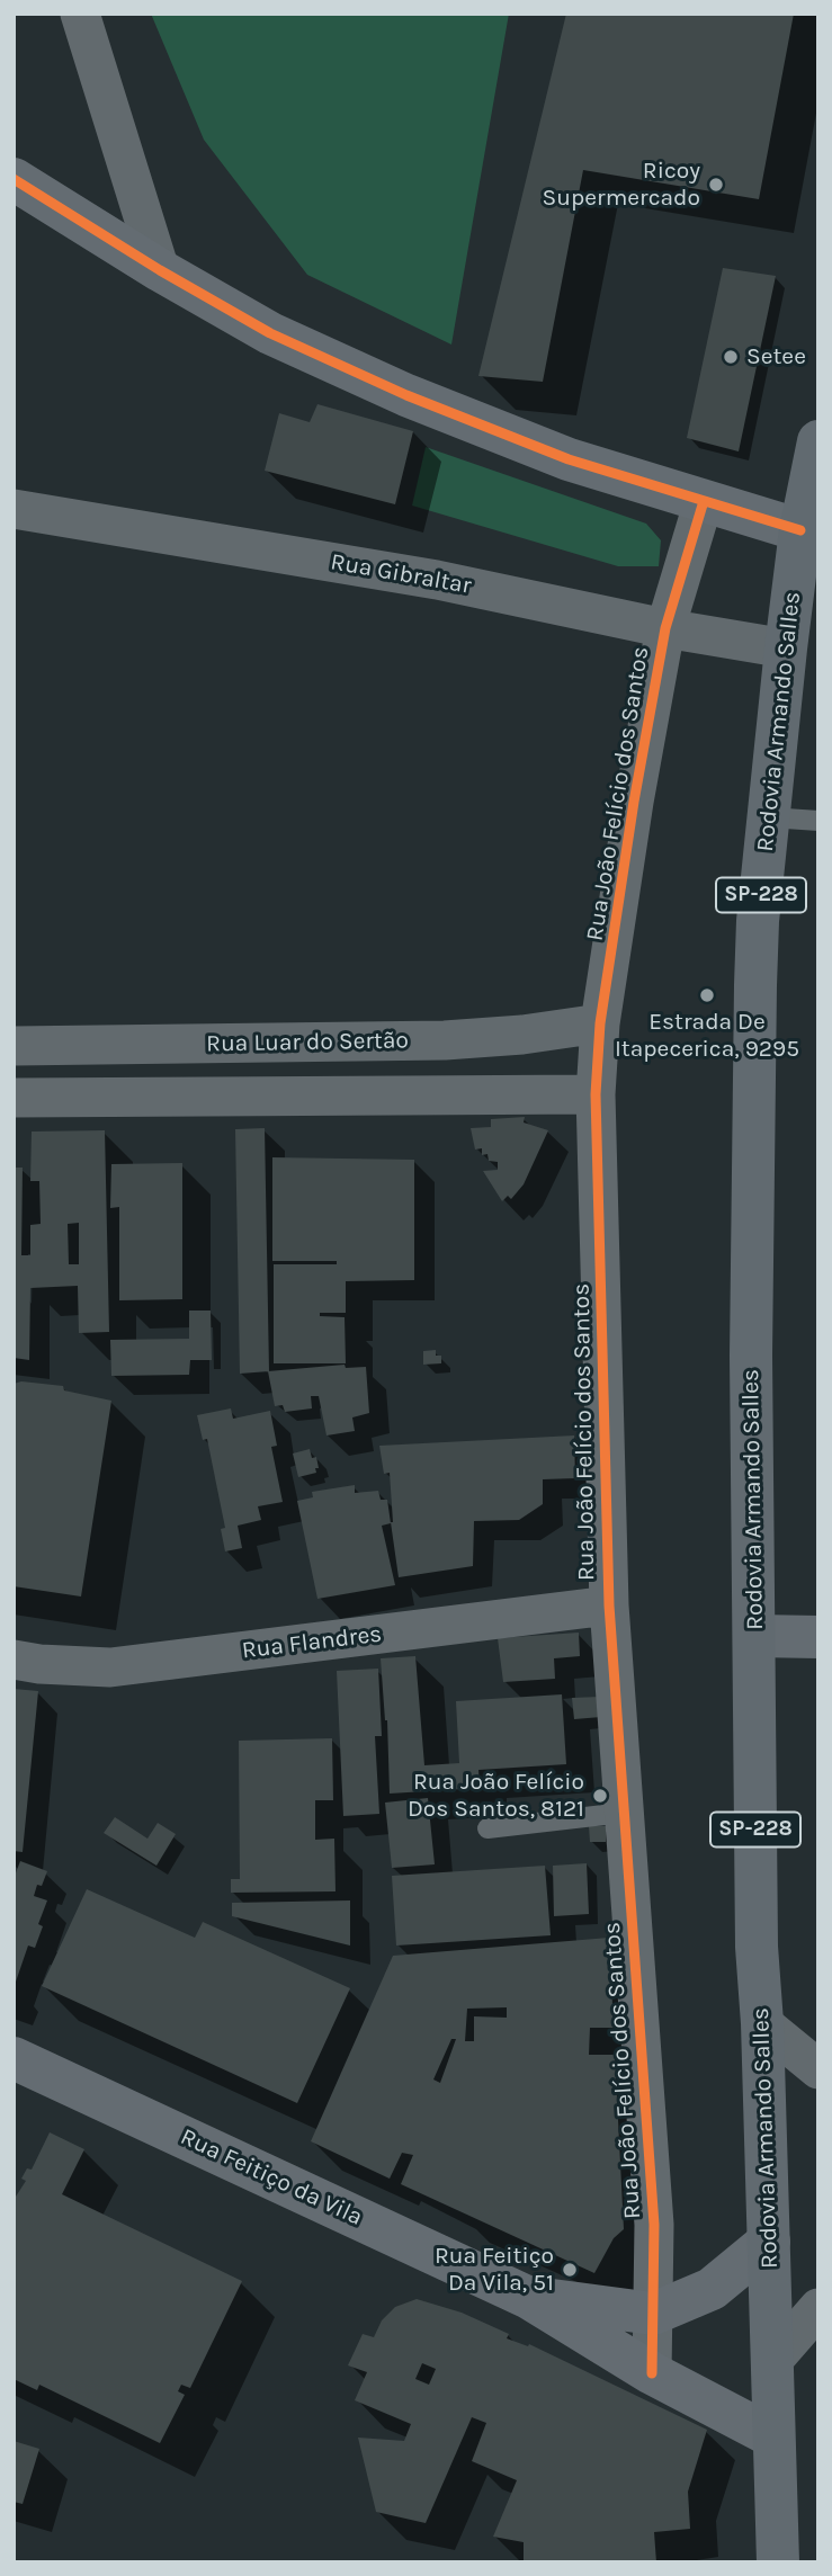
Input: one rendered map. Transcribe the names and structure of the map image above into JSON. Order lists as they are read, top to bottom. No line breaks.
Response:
{"streets":{"main road":["Rodovia Armando Salles","SP-228"],"street":["Rua Gibraltar","Rua João Felício dos Santos","Rua Luar do Sertão","Rua Flandres","Rua Feitiço da Vila"]},"crossings":[["Rua Gibraltar","Rodovia Armando Salles"],["Rua Gibraltar","Rua João Felício dos Santos"],["Rodovia Armando Salles","Rua Feitiço da Vila"],["Rua João Felício dos Santos","Rua Luar do Sertão"],["Rua João Felício dos Santos","Rua Flandres"],["Rua João Felício dos Santos","Rua Feitiço da Vila"]],"places":["Ricoy Supermercado","Setee","Estrada De Itapecerica, 9295","Rua João Felício Dos Santos, 8121","Rua Feitiço Da Vila, 51"]}
